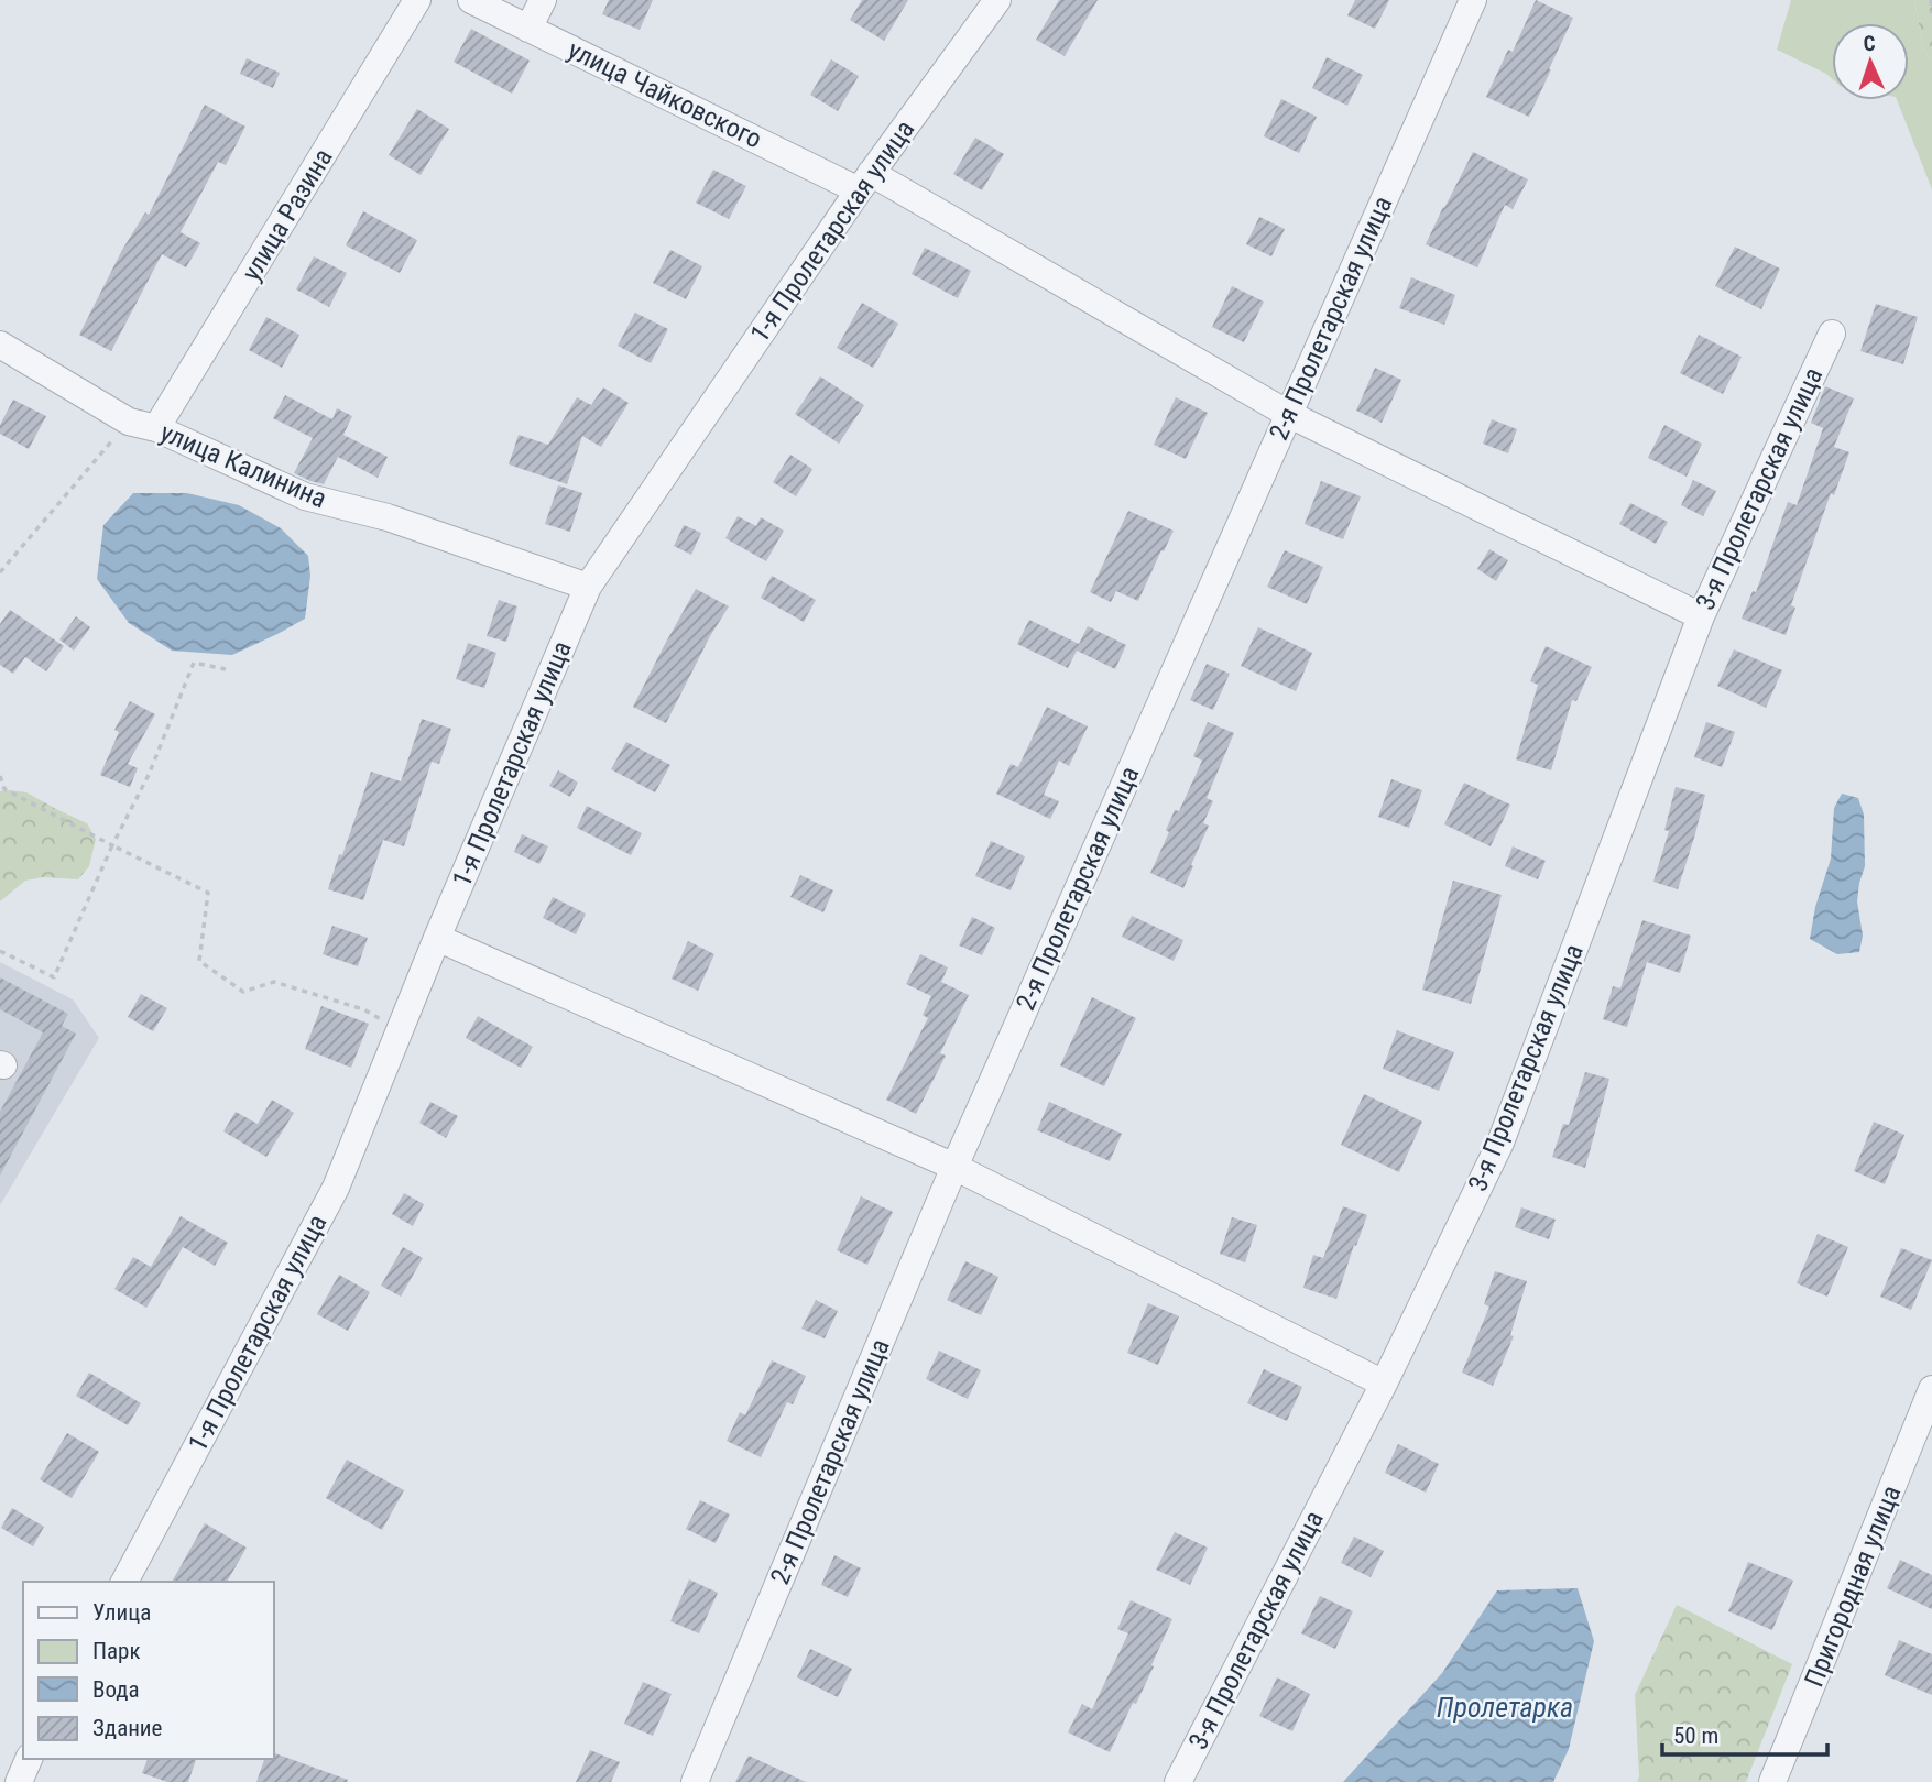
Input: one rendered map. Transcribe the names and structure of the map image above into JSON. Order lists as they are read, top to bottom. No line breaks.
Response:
{"streets":{"street":["улица Чайковского","улица Разина","1-я Пролетарская улица","2-я Пролетарская улица","улица Калинина","3-я Пролетарская улица","Пригородная улица"]},"crossings":[["улица Чайковского","1-я Пролетарская улица"],["улица Чайковского","2-я Пролетарская улица"],["улица Чайковского","3-я Пролетарская улица"],["улица Разина","улица Калинина"],["1-я Пролетарская улица","улица Калинина"]],"water":["Пролетарка"],"legend":["Улица","Парк","Вода","Здание"],"scale_bar":"50 m","north":"top"}
